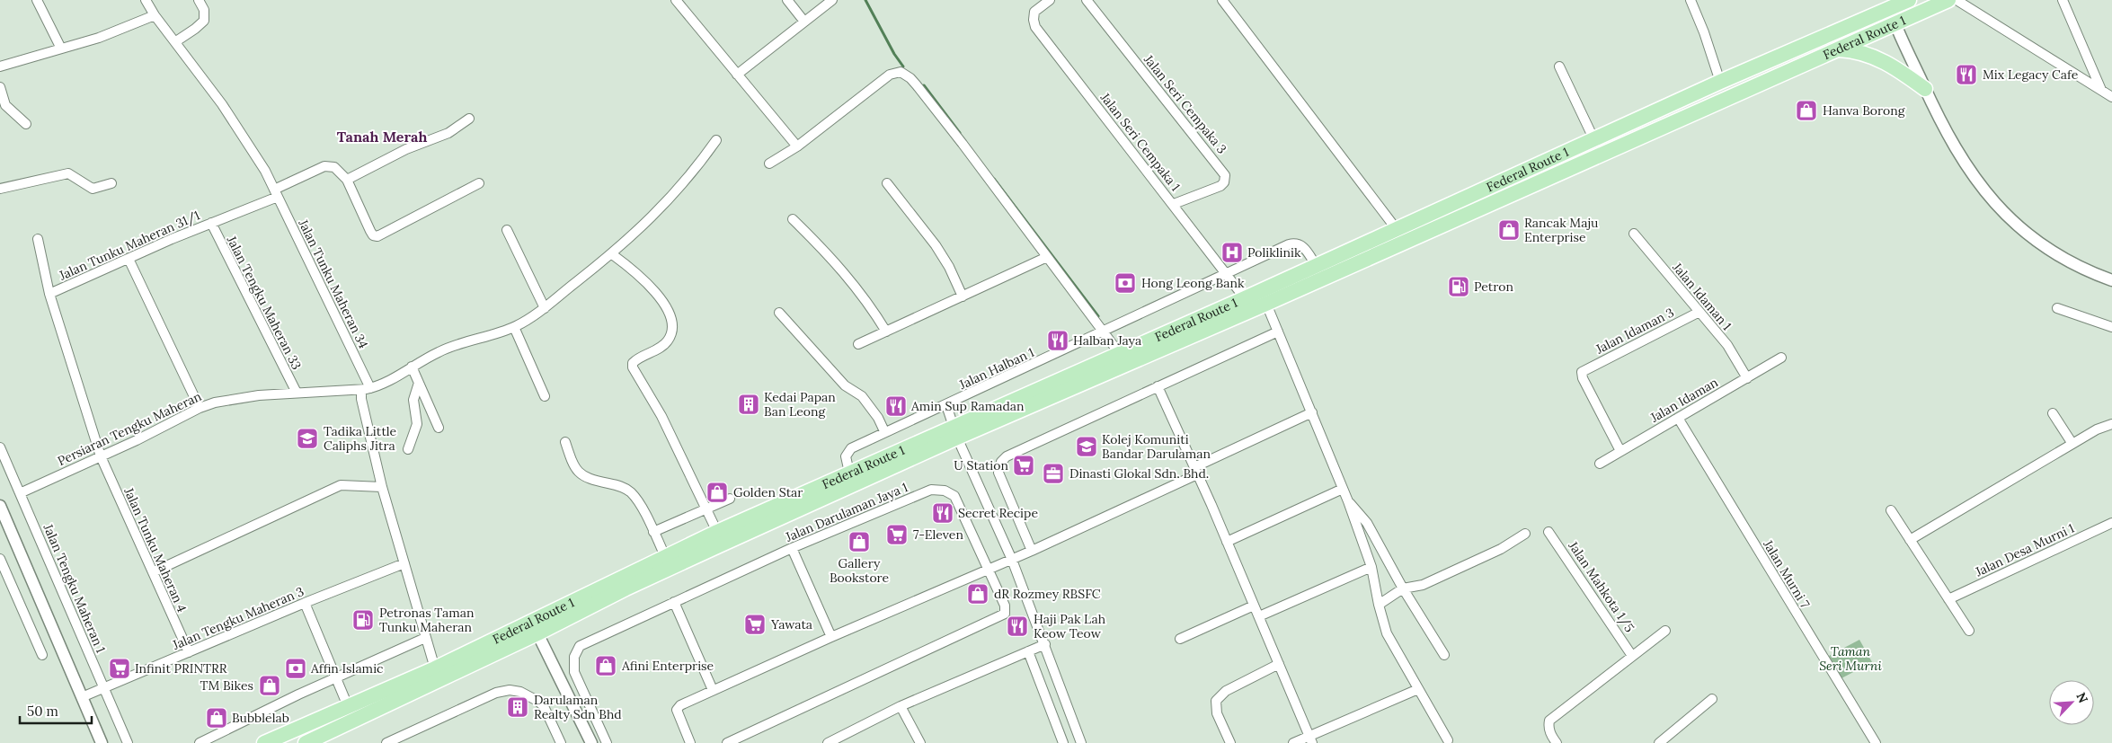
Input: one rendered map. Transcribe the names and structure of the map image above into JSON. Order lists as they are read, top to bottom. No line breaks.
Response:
{"streets":{"highway":["Federal Route 1"],"street":["Jalan Seri Cempaka 3","Jalan Seri Cempaka 1","Jalan Tunku Maheran 31/1","Jalan Tunku Maheran 34","Jalan Idaman 1","Jalan Tengku Maheran 33","Jalan Idaman 3","Jalan Halban 1","Jalan Idaman","Persiaran Tengku Maheran","Jalan Darulaman Jaya 1","Jalan Tunku Maheran 4","Jalan Desa Murni 1","Jalan Murni 7","Jalan Mahkota 1/5","Jalan Tengku Maheran 1","Jalan Tengku Maheran 3"]},"crossings":[["Federal Route 1","Jalan Seri Cempaka 1"],["Federal Route 1","Jalan Tunku Maheran 34"],["Federal Route 1","Jalan Halban 1"],["Jalan Seri Cempaka 3","Jalan Seri Cempaka 1"],["Jalan Seri Cempaka 1","Jalan Halban 1"],["Jalan Tunku Maheran 31/1","Jalan Tunku Maheran 34"],["Jalan Tunku Maheran 31/1","Jalan Tengku Maheran 33"],["Jalan Tunku Maheran 31/1","Persiaran Tengku Maheran"],["Jalan Tunku Maheran 31/1","Jalan Tunku Maheran 4"],["Jalan Tunku Maheran 34","Persiaran Tengku Maheran"],["Jalan Tunku Maheran 34","Jalan Tengku Maheran 3"],["Jalan Idaman 1","Jalan Idaman 3"],["Jalan Idaman 1","Jalan Idaman"],["Jalan Tengku Maheran 33","Persiaran Tengku Maheran"],["Jalan Idaman 3","Jalan Idaman"],["Jalan Idaman","Jalan Murni 7"],["Persiaran Tengku Maheran","Jalan Tunku Maheran 4"],["Persiaran Tengku Maheran","Jalan Tengku Maheran 1"],["Jalan Tunku Maheran 4","Jalan Tengku Maheran 3"],["Jalan Tengku Maheran 1","Jalan Tengku Maheran 3"]],"districts":["Tanah Merah"],"parks":["Taman Seri Murni"],"places":{"restaurant":["Mix Legacy Cafe","Halban Jaya","Amin Sup Ramadan","Secret Recipe","Haji Pak Lah Keow Teow"],"shop":["Hanva Borong","Rancak Maju Enterprise","Golden Star","Gallery Bookstore","dR Rozmey RBSFC","Afini Enterprise","TM Bikes","Bubblelab"],"hospital":["Poliklinik"],"bank":["Hong Leong Bank","Affin Islamic"],"fuel station":["Petron","Petronas Taman Tunku Maheran"],"building":["Kedai Papan Ban Leong","Darulaman Realty Sdn Bhd"],"school or university":["Tadika Little Caliphs Jitra","Kolej Komuniti Bandar Darulaman"],"supermarket":["U Station","7-Eleven","Yawata","Infinit PRINTRR"],"office":["Dinasti Glokal Sdn. Bhd."]},"scale_bar":"50 m","north":"top right"}
